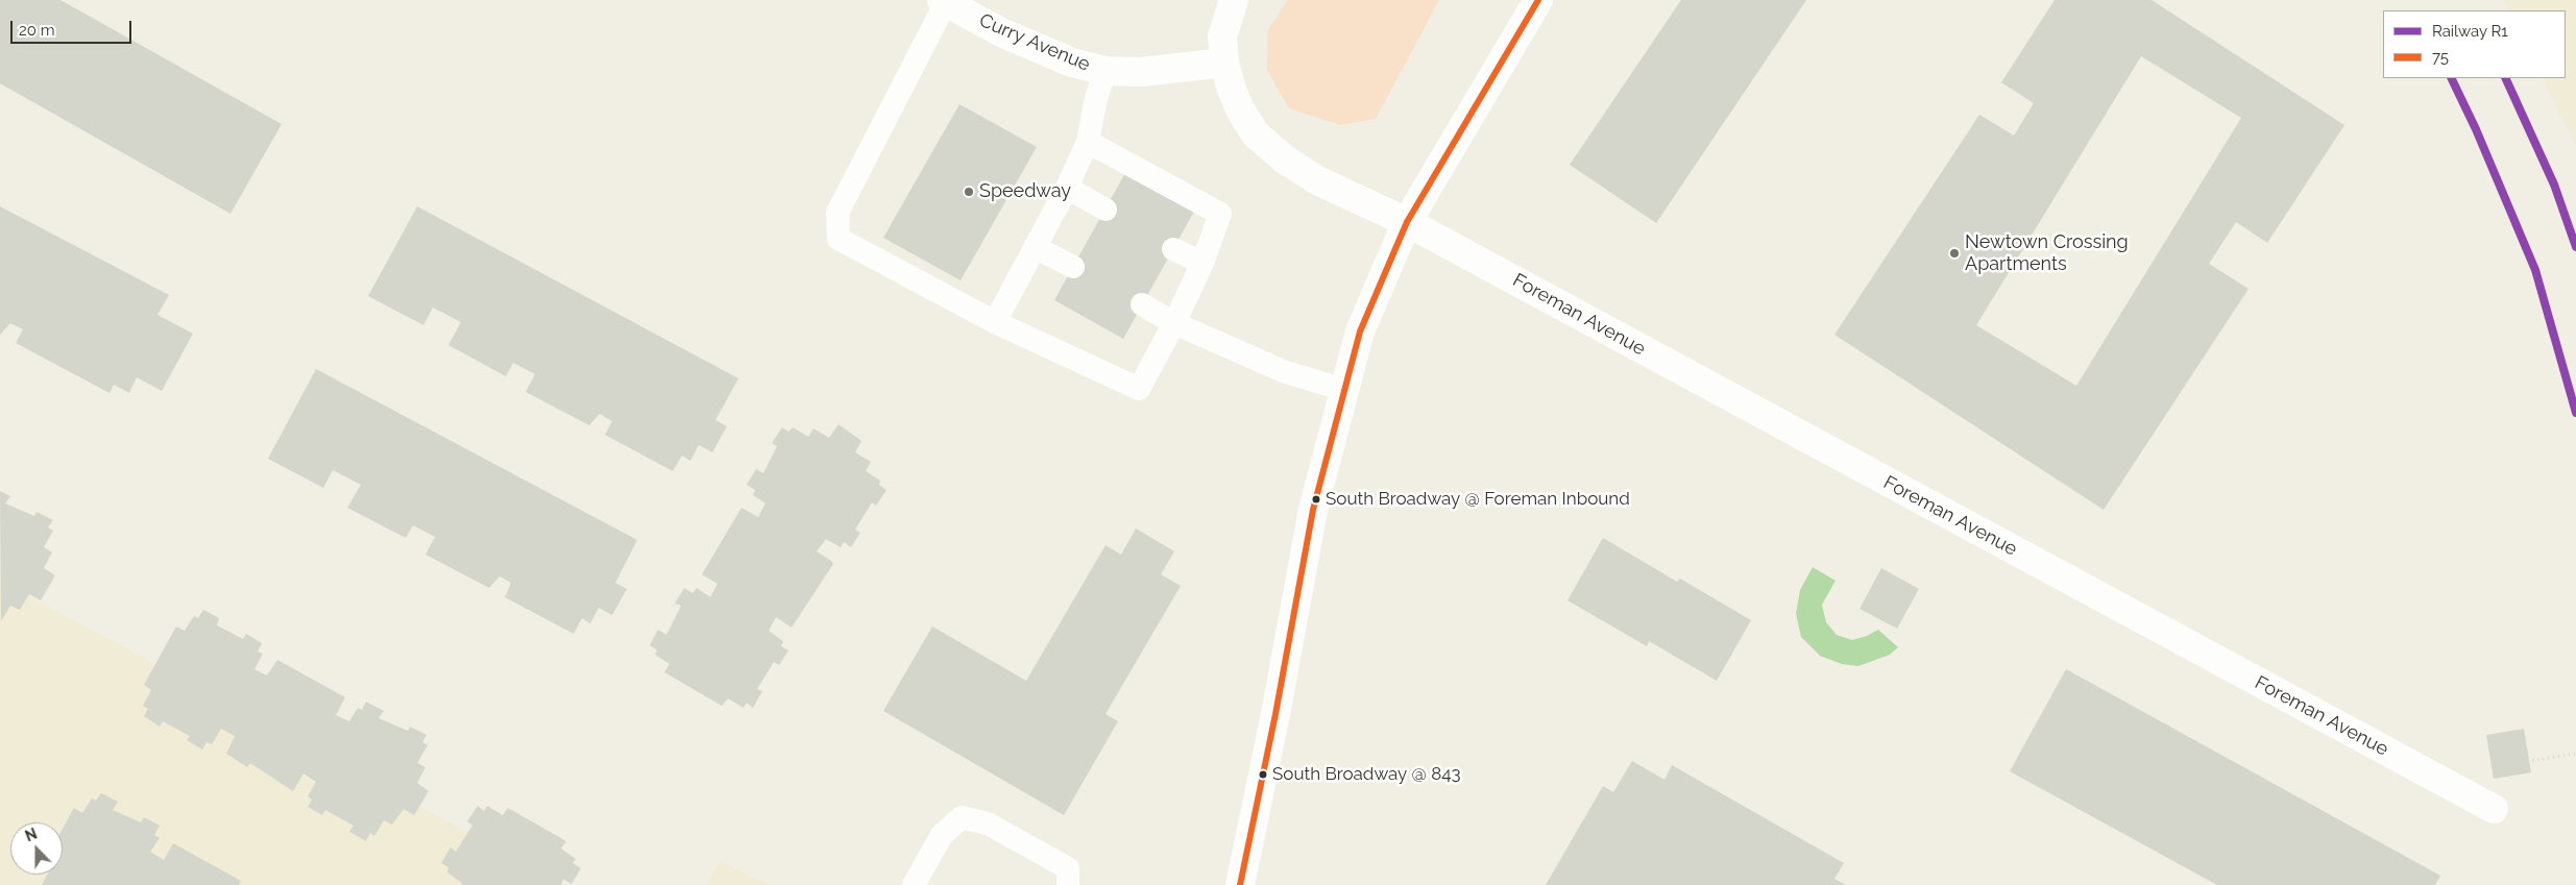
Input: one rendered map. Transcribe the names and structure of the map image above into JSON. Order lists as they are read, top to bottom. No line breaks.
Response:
{"streets":{"street":["Curry Avenue","Foreman Avenue"]},"crossings":[["Curry Avenue","Foreman Avenue"]],"places":["Speedway","Newtown Crossing Apartments","South Broadway @ Foreman Inbound","South Broadway @ 843"],"lines":["transit line 75","rail line R1"],"legend":["Railway R1","75"],"scale_bar":"20 m","north":"top"}
